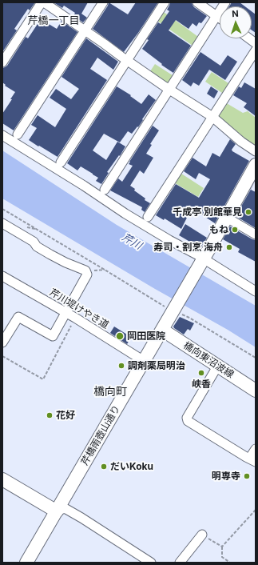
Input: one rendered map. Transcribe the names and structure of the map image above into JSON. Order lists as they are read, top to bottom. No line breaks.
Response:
{"streets":{"main road":["橋向東沼波線","芹橋雨壺山通り"],"street":["芹川堤けやき道"]},"crossings":[["芹川堤けやき道","芹橋雨壺山通り"],["橋向東沼波線","芹橋雨壺山通り"]],"districts":["芹橋一丁目","橋向町"],"water":["芹川"],"places":["千成亭 別館華見","もね","寿司・割烹 海舟","岡田医院","調剤薬局明治","峡香","花好","だいKoku","明専寺"],"north":"top"}
